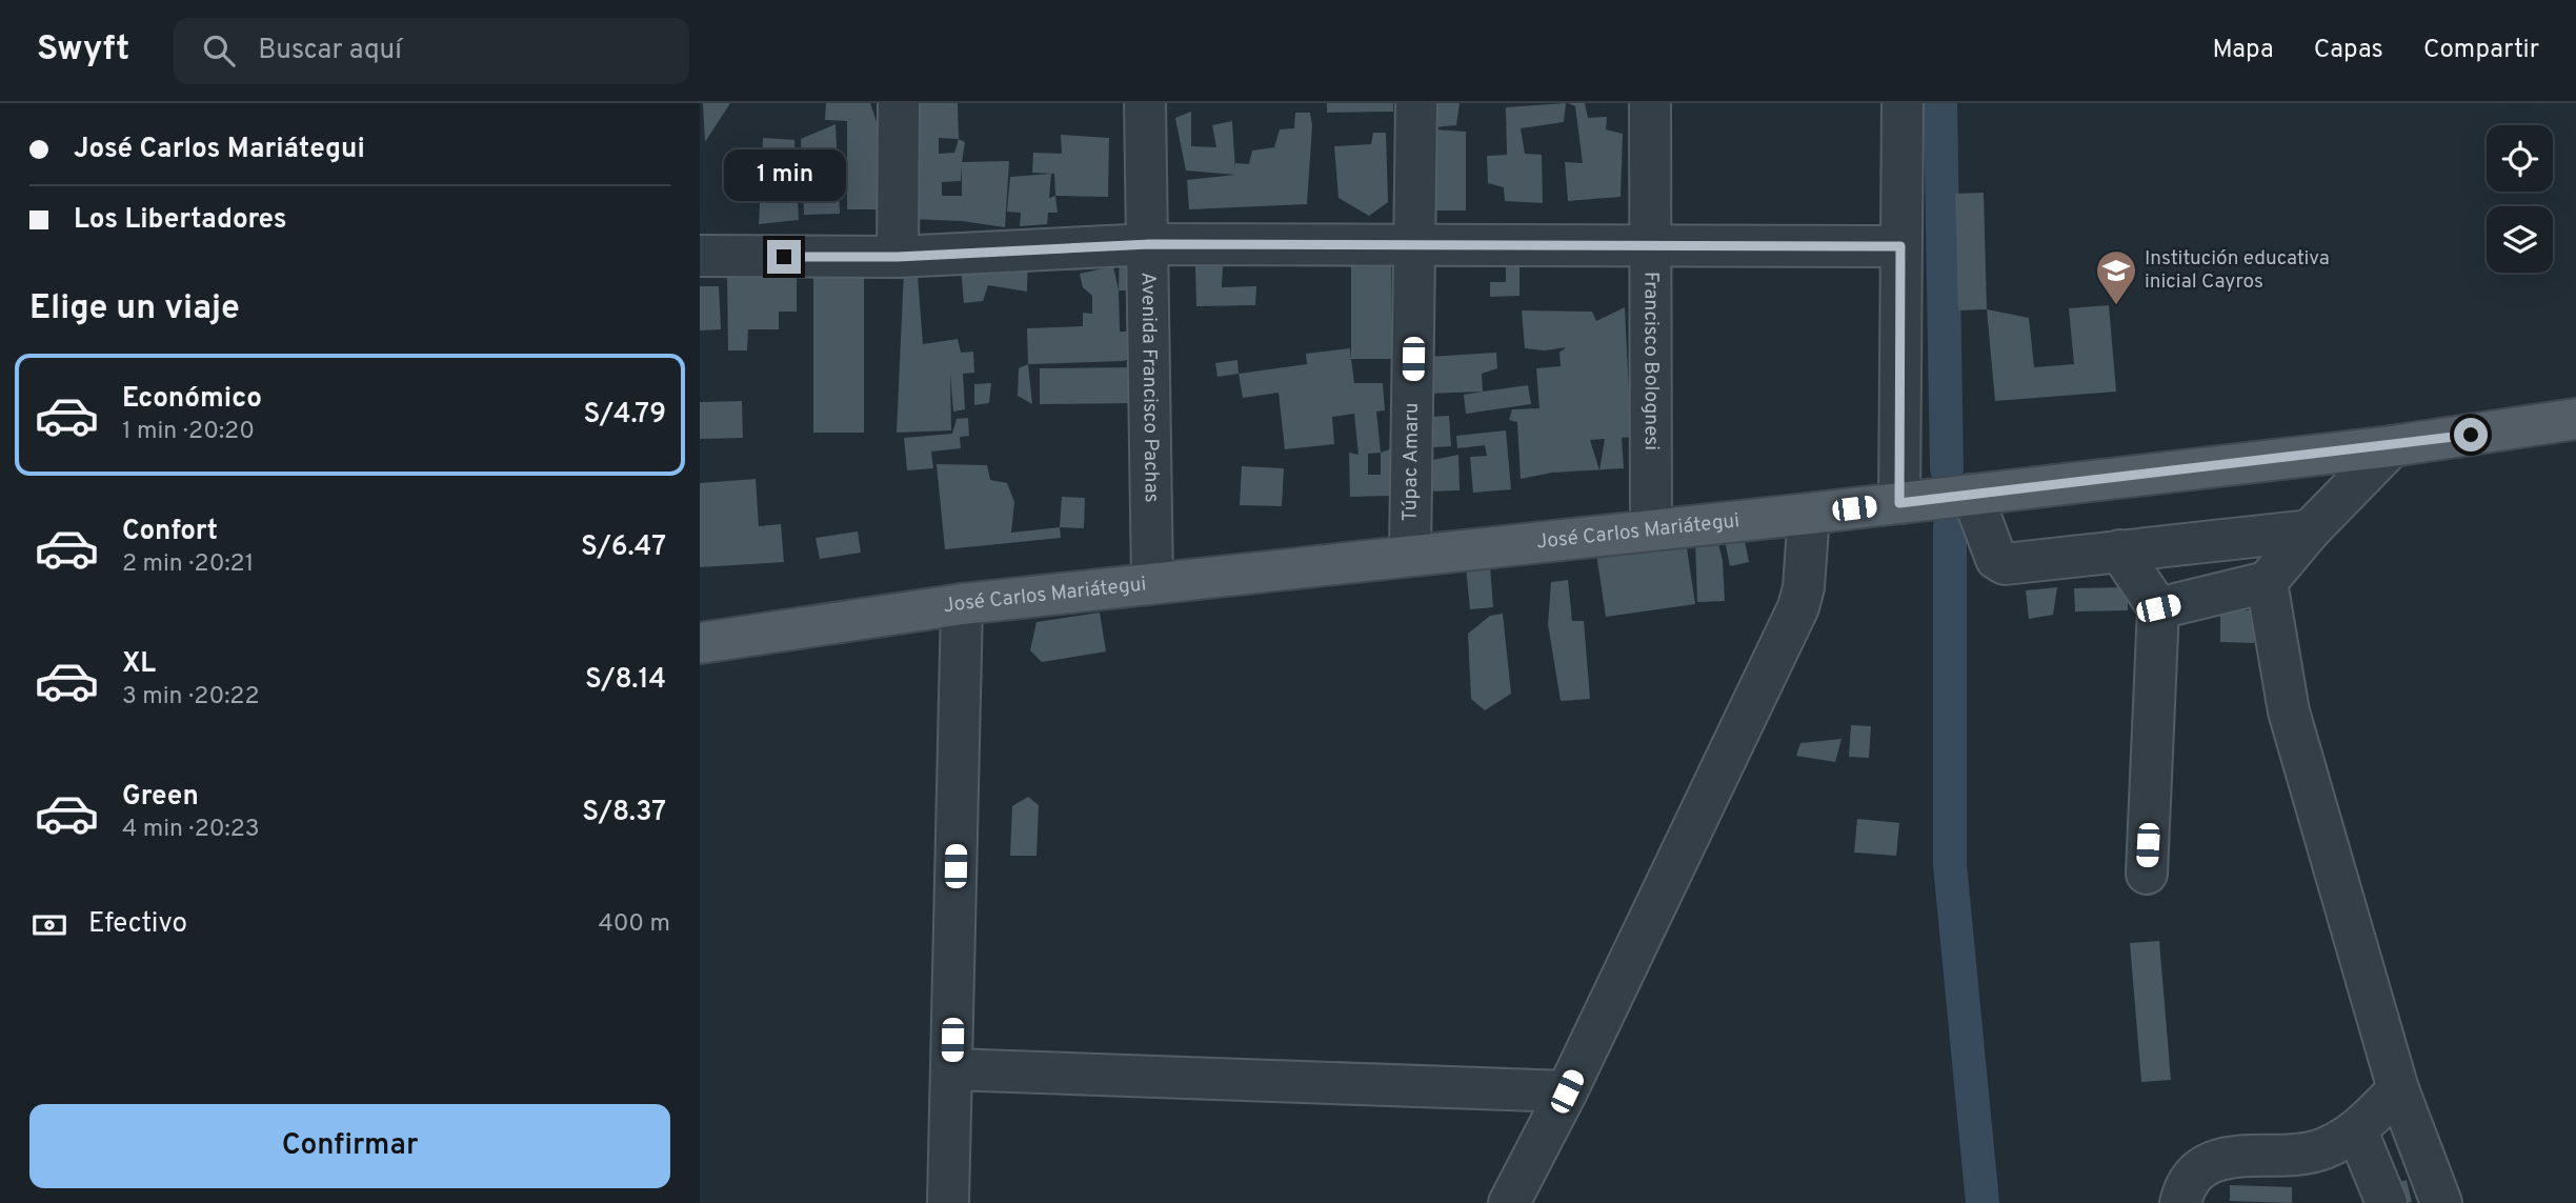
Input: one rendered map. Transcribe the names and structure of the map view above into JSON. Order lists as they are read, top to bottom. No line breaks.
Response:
{"streets":{"main road":["José Carlos Mariátegui"],"street":["Francisco Bolognesi","Avenida Francisco Pachas","Túpac Amaru"]},"crossings":[["Francisco Bolognesi","José Carlos Mariátegui"],["Avenida Francisco Pachas","José Carlos Mariátegui"],["Túpac Amaru","José Carlos Mariátegui"]],"places":{"school or university":["Institución educativa inicial Cayros"]},"page":{"header":"Swyft","search":"Buscar aquí","nav":["Mapa","Capas","Compartir"],"banner":["José Carlos Mariátegui","Los Libertadores"],"bubble":"1 min","heading":"Elige un viaje","list":[{"name":"Económico","note":"1 min · 20:20","value":"S/4.79"},{"name":"Confort","note":"2 min · 20:21","value":"S/6.47"},{"name":"XL","note":"3 min · 20:22","value":"S/8.14"},{"name":"Green","note":"4 min · 20:23","value":"S/8.37"}],"pay":["Efectivo","400 m"],"buttons":"Confirmar"}}
